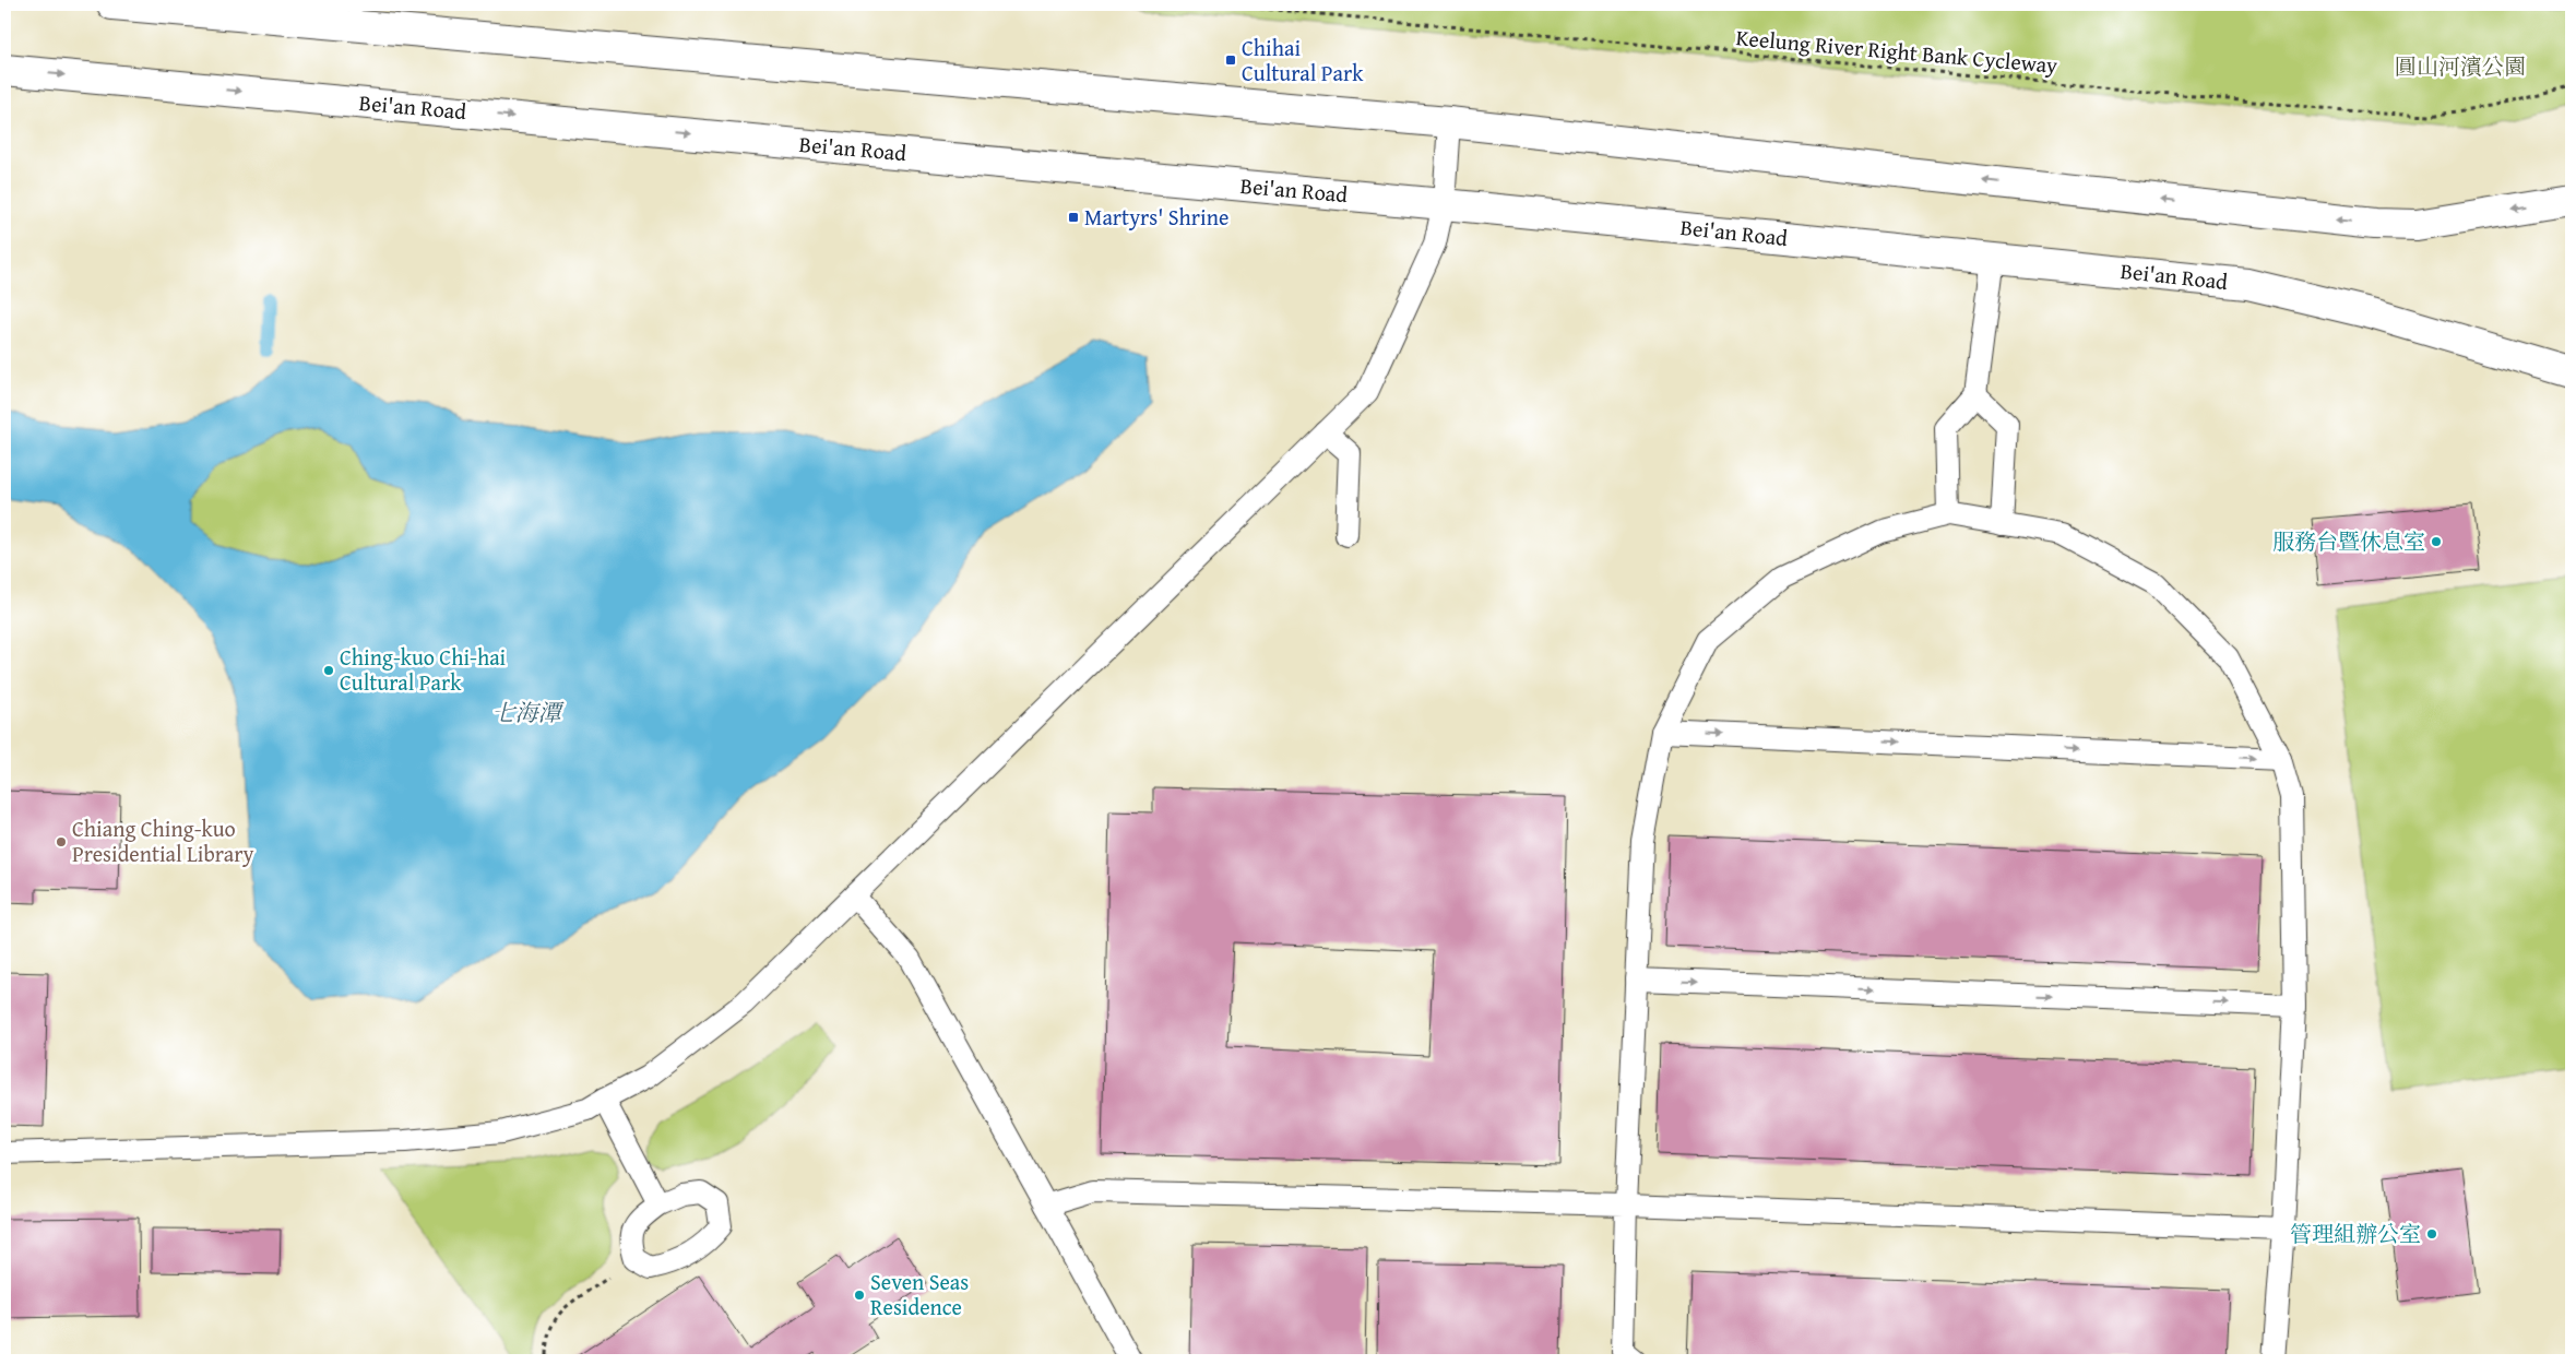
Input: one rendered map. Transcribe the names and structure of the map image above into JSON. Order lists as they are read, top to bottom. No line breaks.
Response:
{"streets":{"main road":["Bei'an Road"],"path":["Keelung River Right Bank Cycleway"]},"water":["七海潭"],"parks":["圓山河濱公園"],"places":{"transit":["Chihai Cultural Park","Martyrs' Shrine"],"other":["服務台暨休息室","Ching-kuo Chi-hai Cultural Park","Chiang Ching-kuo Presidential Library","管理組辦公室","Seven Seas Residence"]}}
